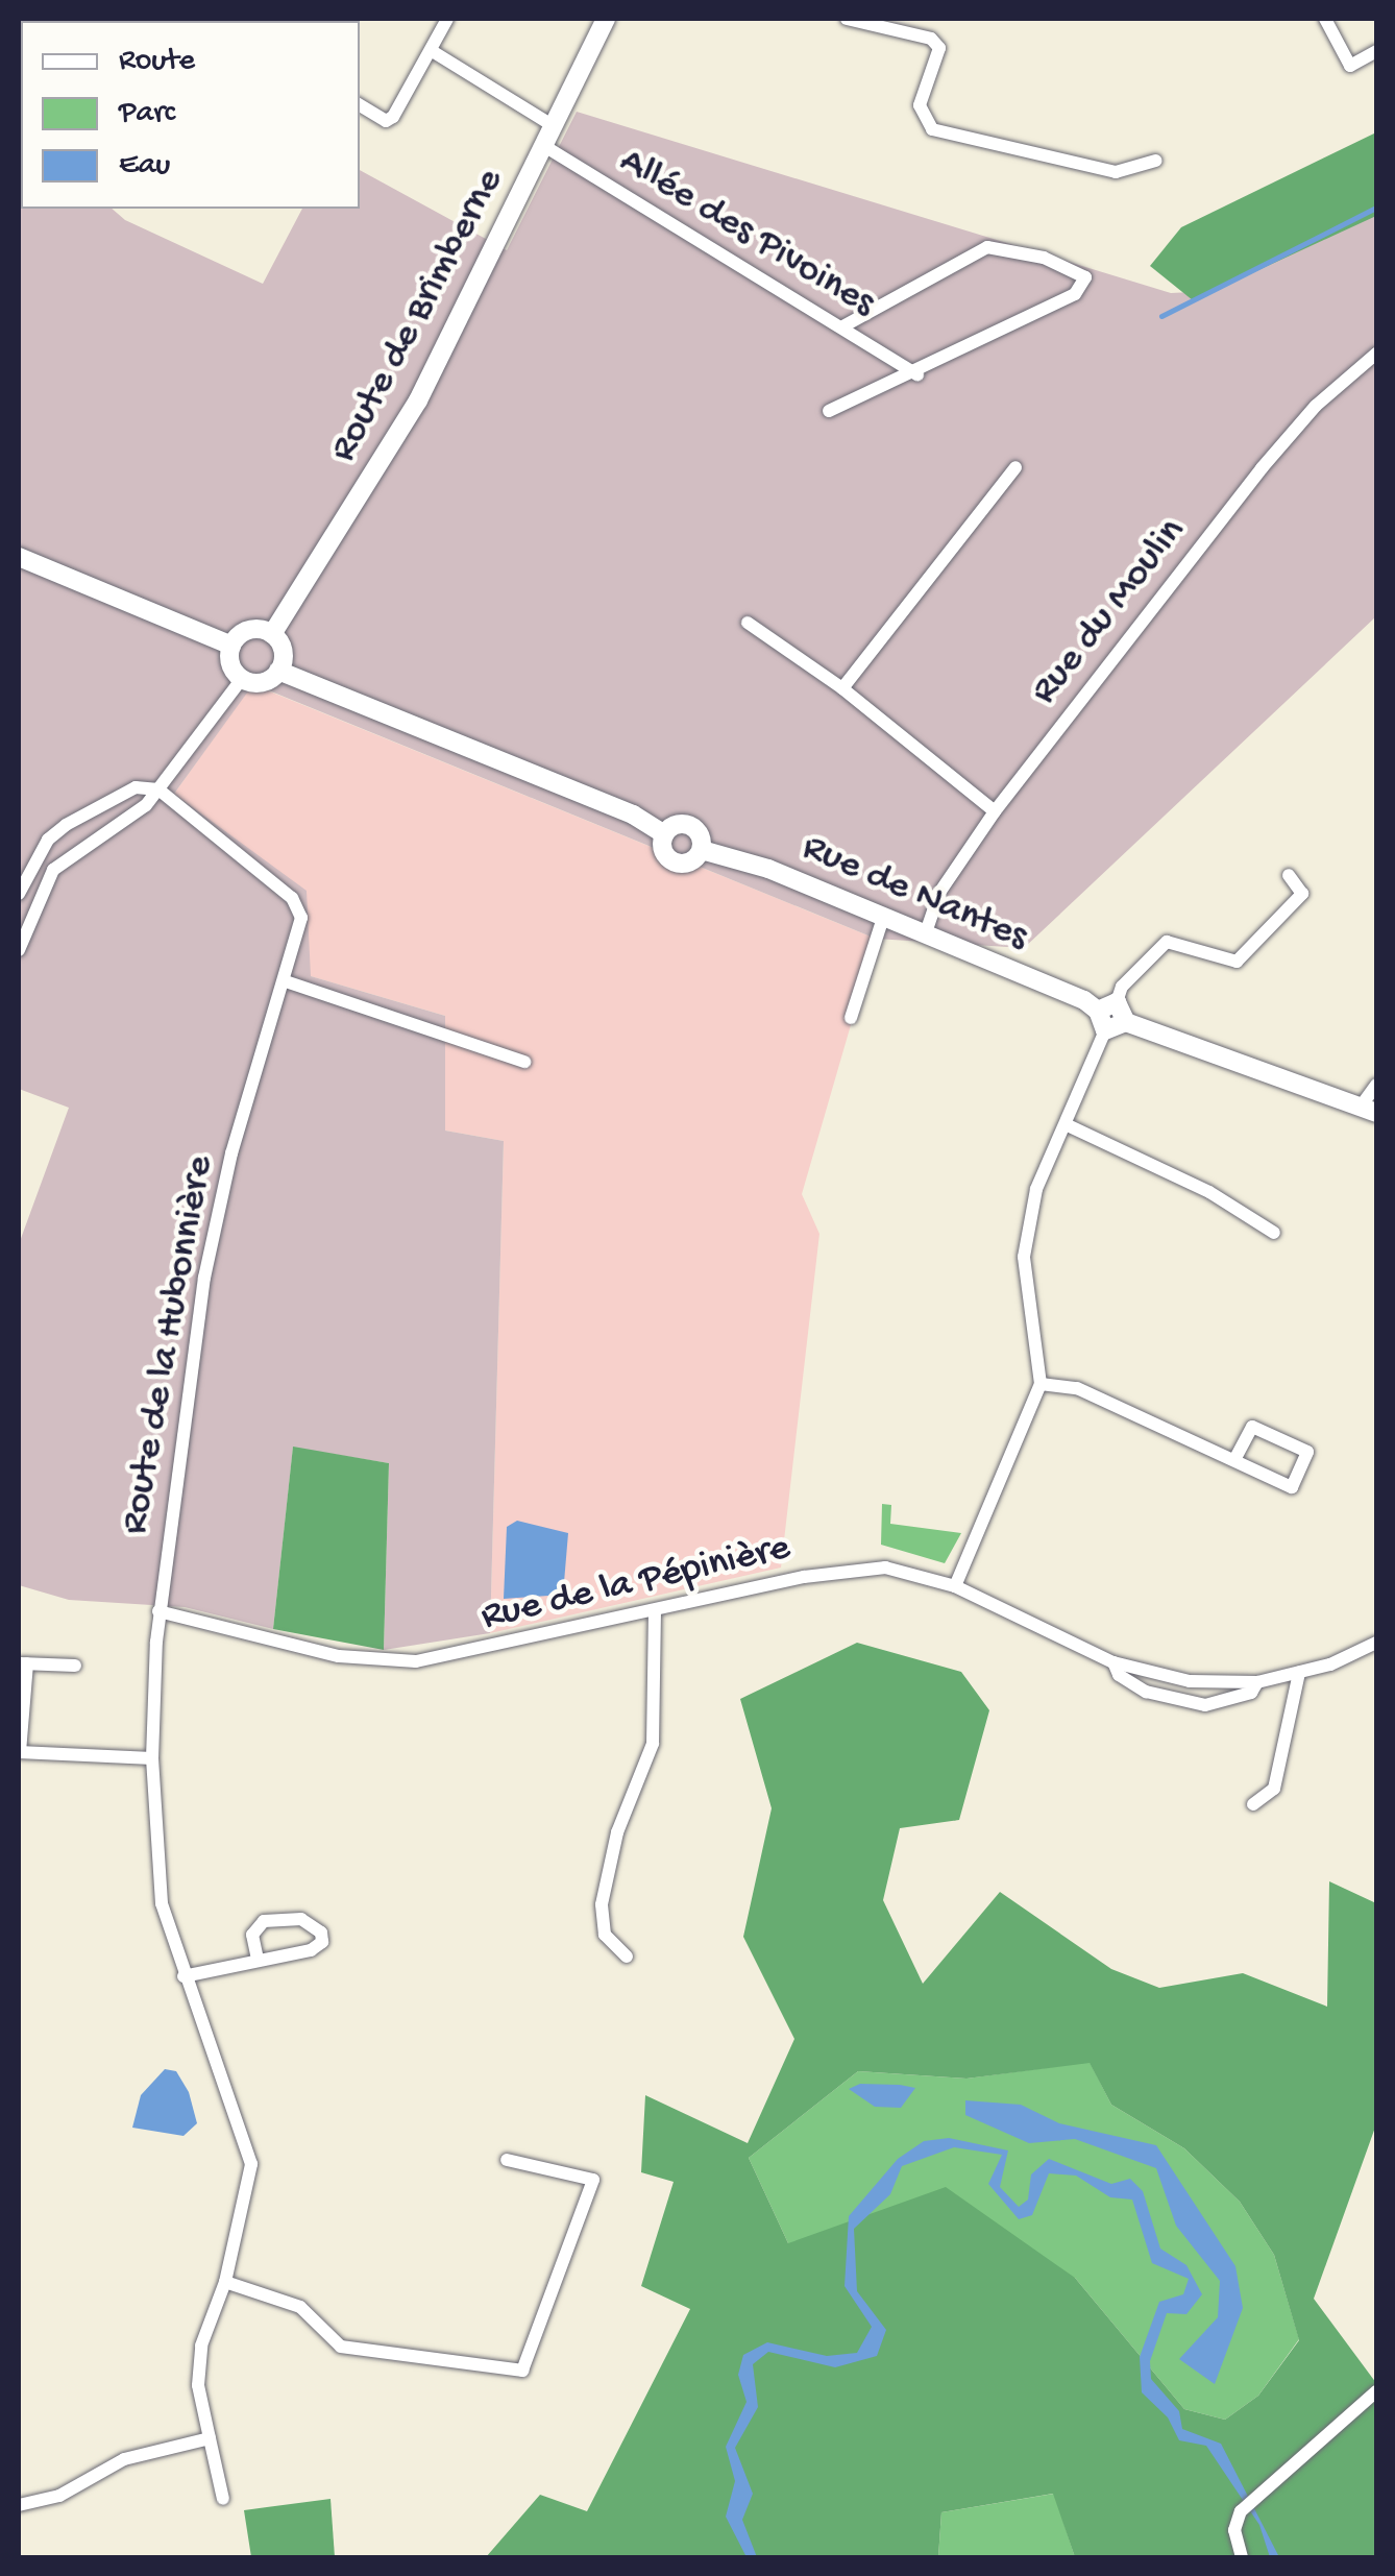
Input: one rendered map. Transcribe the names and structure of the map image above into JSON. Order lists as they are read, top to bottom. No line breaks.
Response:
{"streets":{"main road":["Route de Brimberne","Rue de Nantes"],"street":["Allée des Pivoines","Rue du Moulin","Route de la Hubonnière","Rue de la Pépinière"]},"crossings":[["Allée des Pivoines","Route de Brimberne"],["Rue du Moulin","Rue de Nantes"],["Route de la Hubonnière","Rue de la Pépinière"]],"legend":["Route","Parc","Eau"]}
